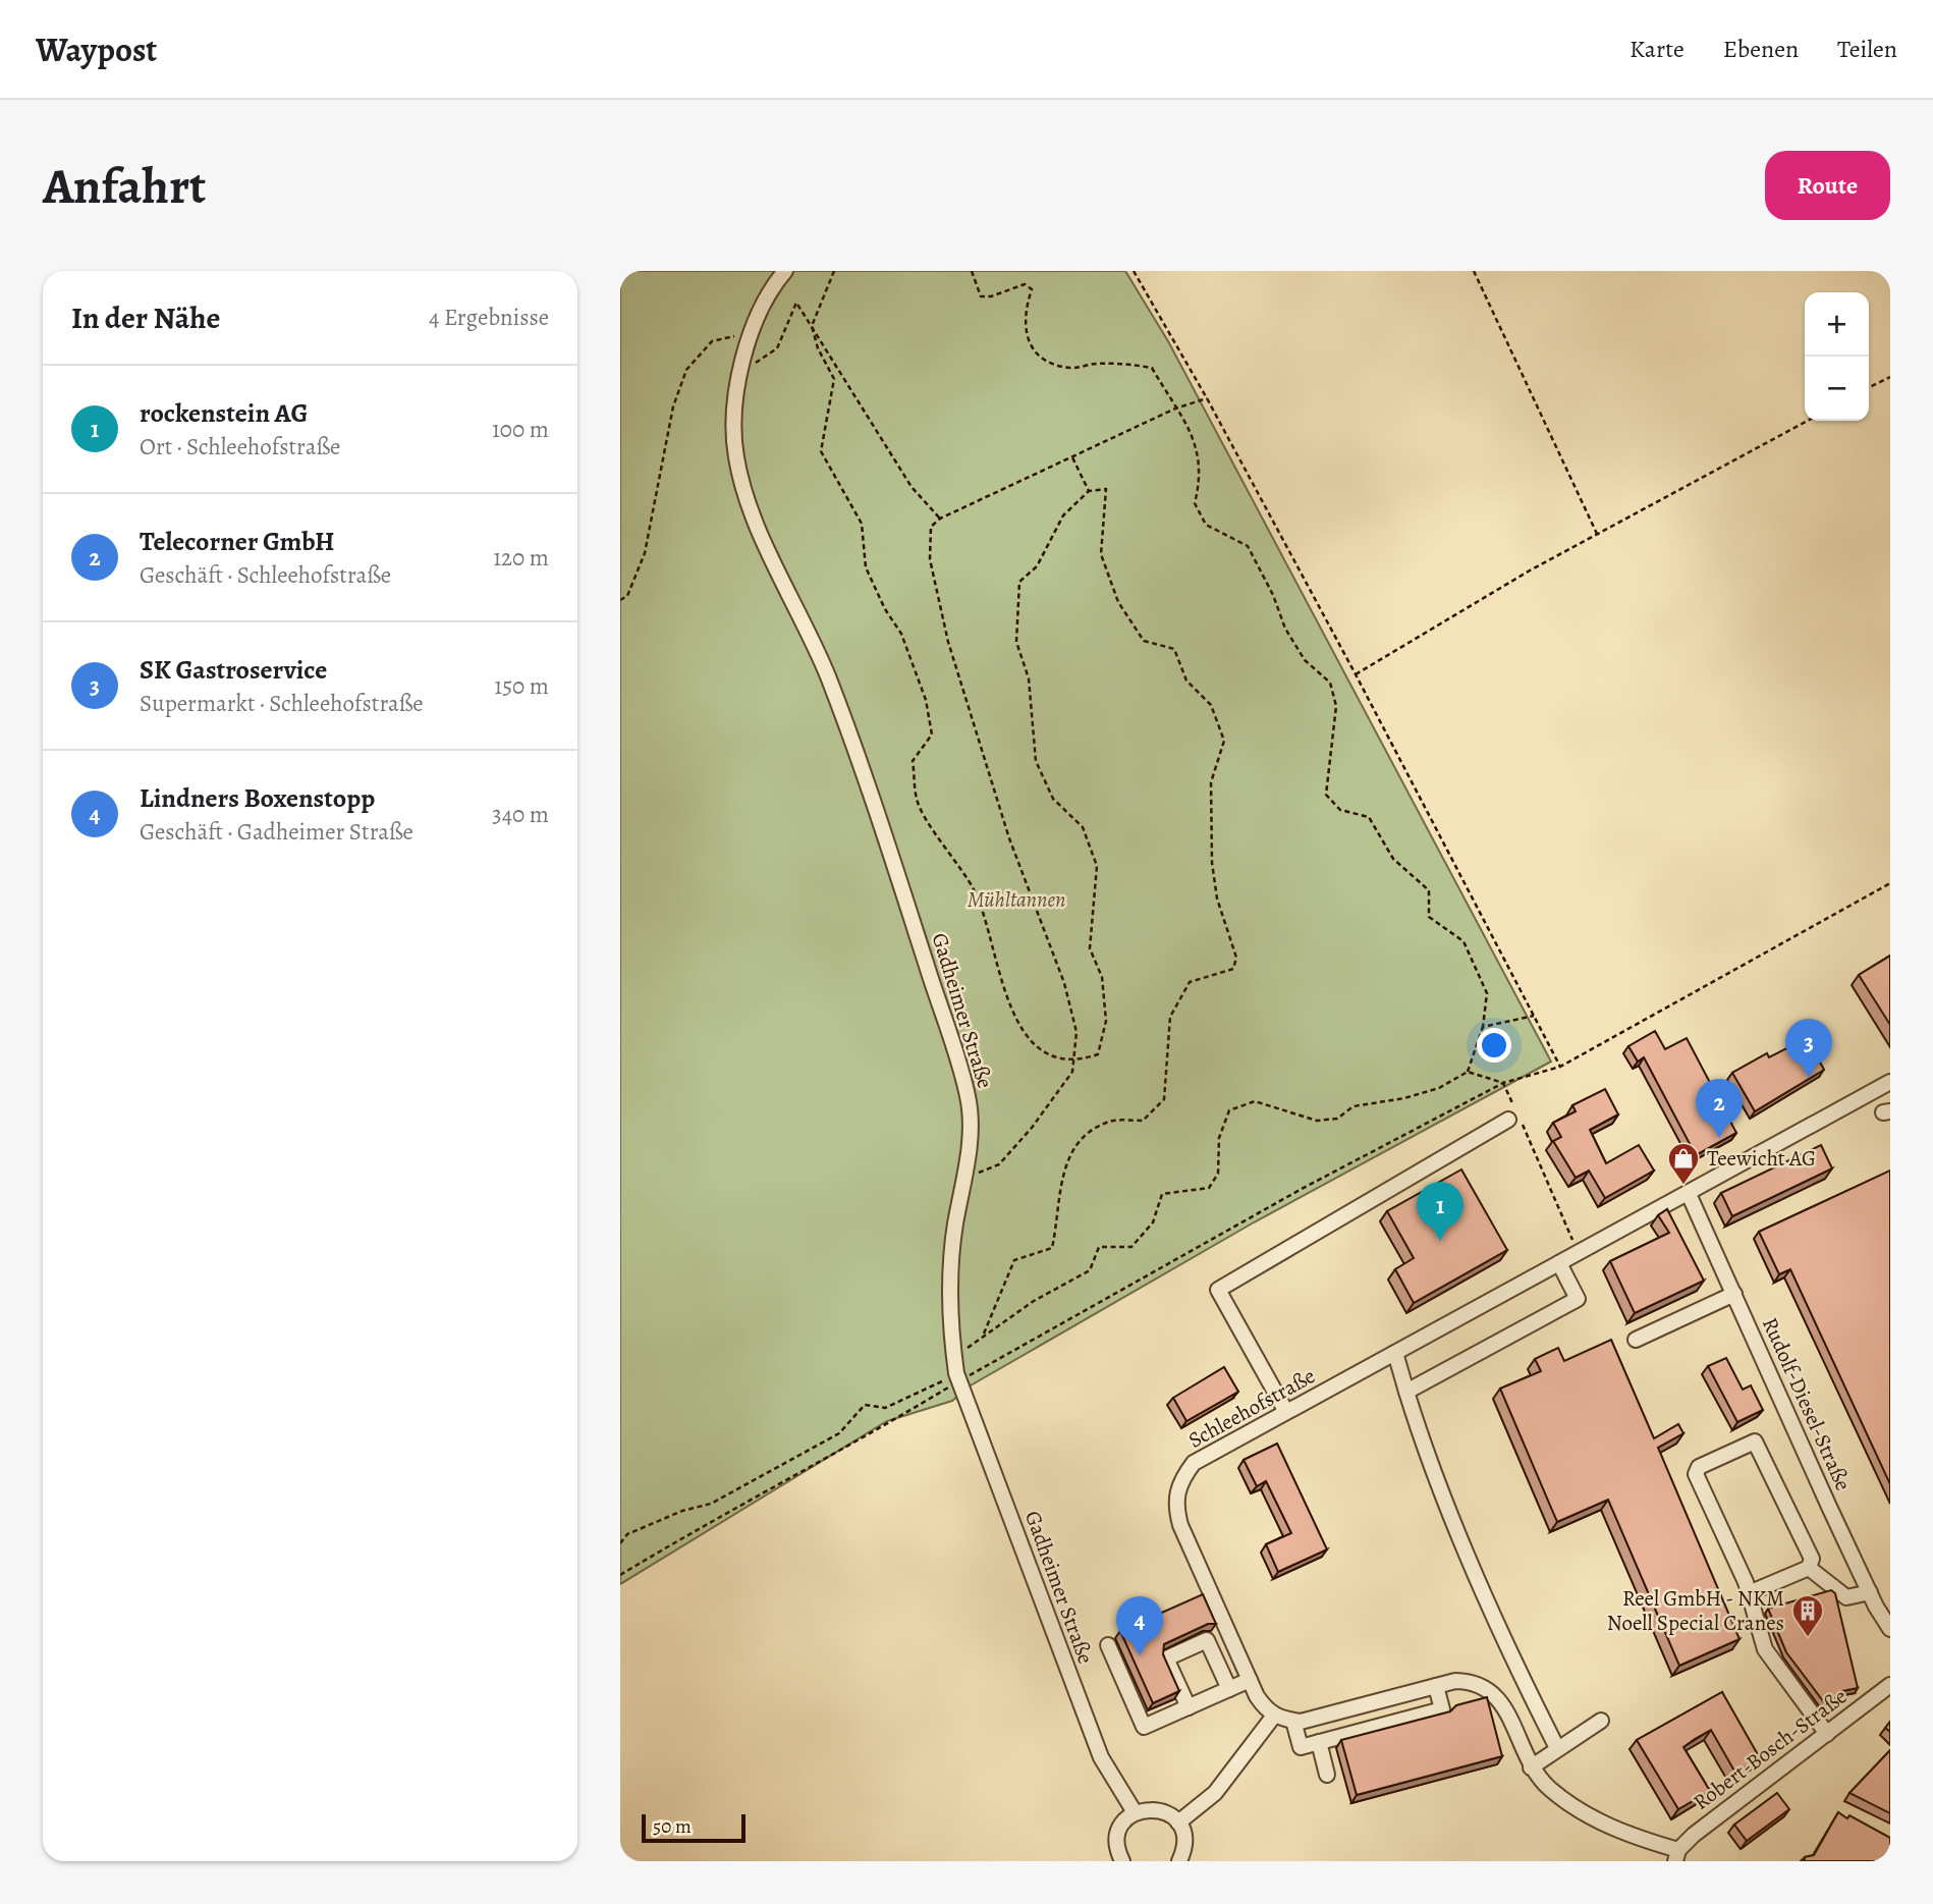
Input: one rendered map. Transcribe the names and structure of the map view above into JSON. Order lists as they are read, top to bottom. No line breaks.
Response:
{"streets":{"street":["Gadheimer Straße","Rudolf-Diesel-Straße","Schleehofstraße","Robert-Bosch-Straße"]},"crossings":[["Rudolf-Diesel-Straße","Schleehofstraße"]],"parks":["Mühltannen"],"places":{"shop":["Teewicht AG"],"building":["Reel GmbH - NKM Noell Special Cranes"]},"scale_bar":"50 m","page":{"header":"Waypost","nav":["Karte","Ebenen","Teilen"],"buttons":"Route","title":"Anfahrt","heading":["In der Nähe","4 Ergebnisse"],"map_buttons":["+","−"],"list":[{"mark":"1","name":"rockenstein AG","note":"Ort · Schleehofstraße","value":"100 m"},{"mark":"2","name":"Telecorner GmbH","note":"Geschäft · Schleehofstraße","value":"120 m"},{"mark":"3","name":"SK Gastroservice","note":"Supermarkt · Schleehofstraße","value":"150 m"},{"mark":"4","name":"Lindners Boxenstopp","note":"Geschäft · Gadheimer Straße","value":"340 m"}],"pins":["3","2","1","4"],"scale":"50 m"}}
